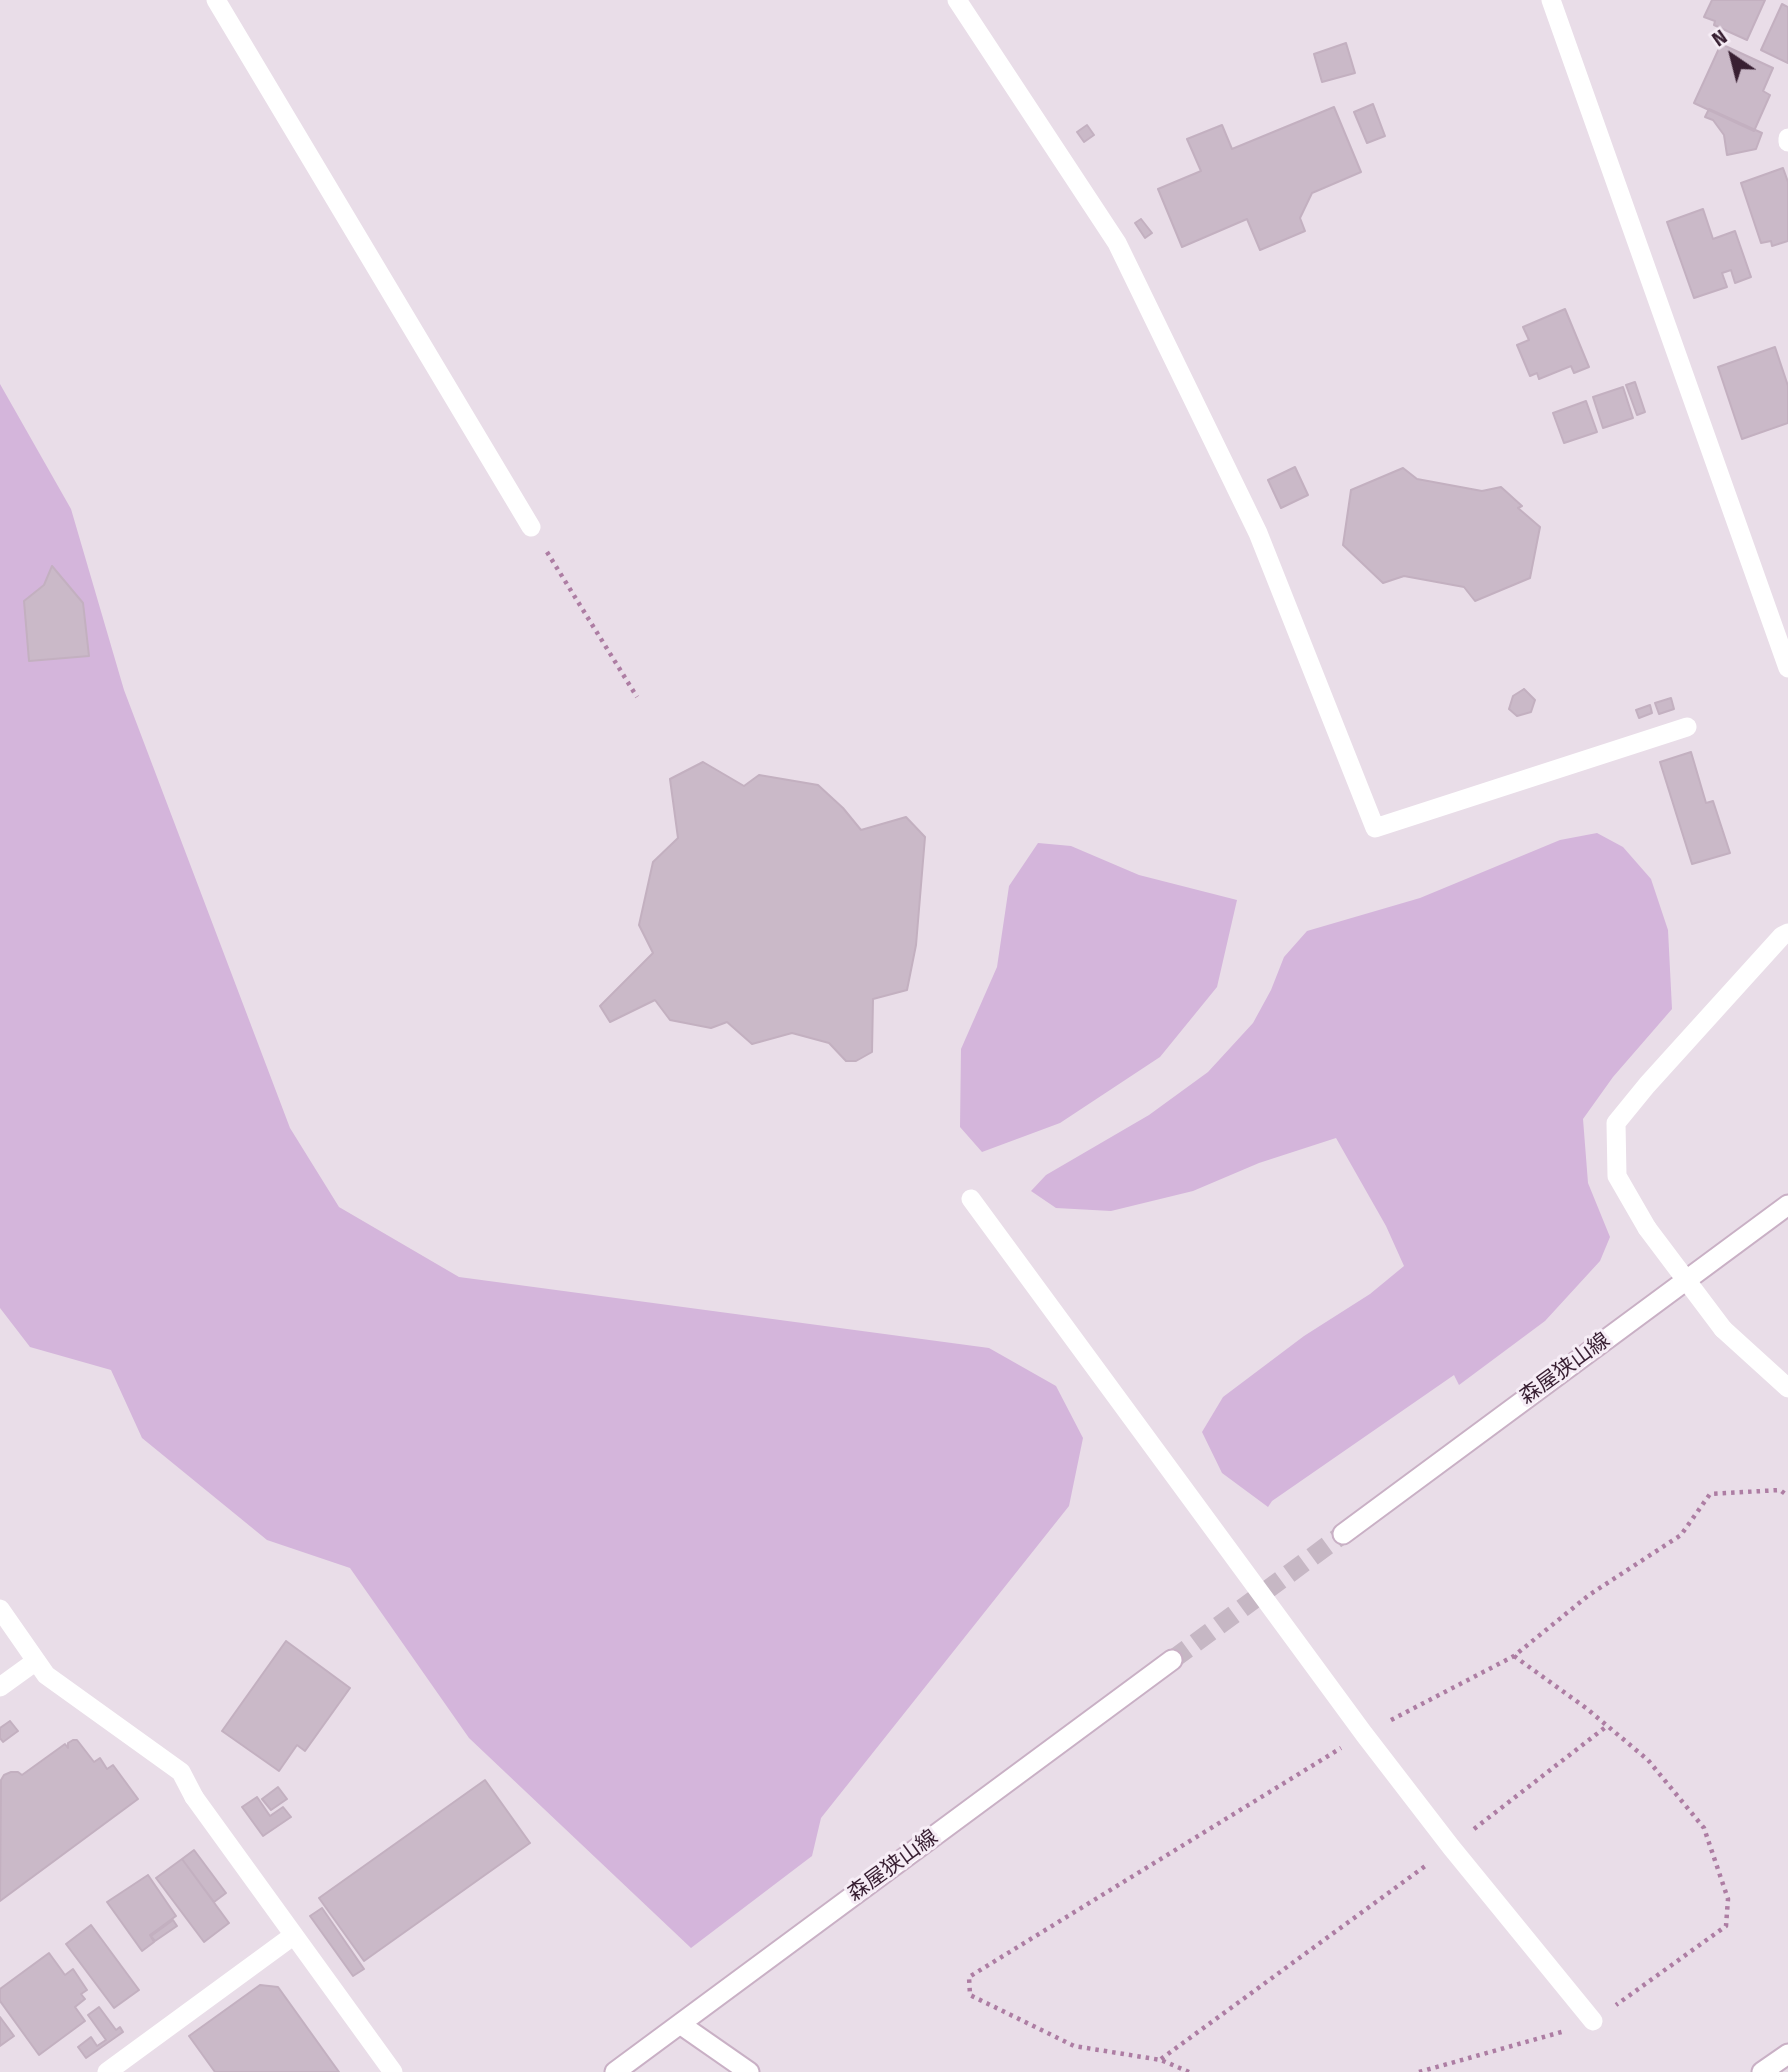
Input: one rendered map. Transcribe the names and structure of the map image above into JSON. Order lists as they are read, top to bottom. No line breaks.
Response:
{"streets":{"main road":["森屋狭山線"]},"north":"top left"}
